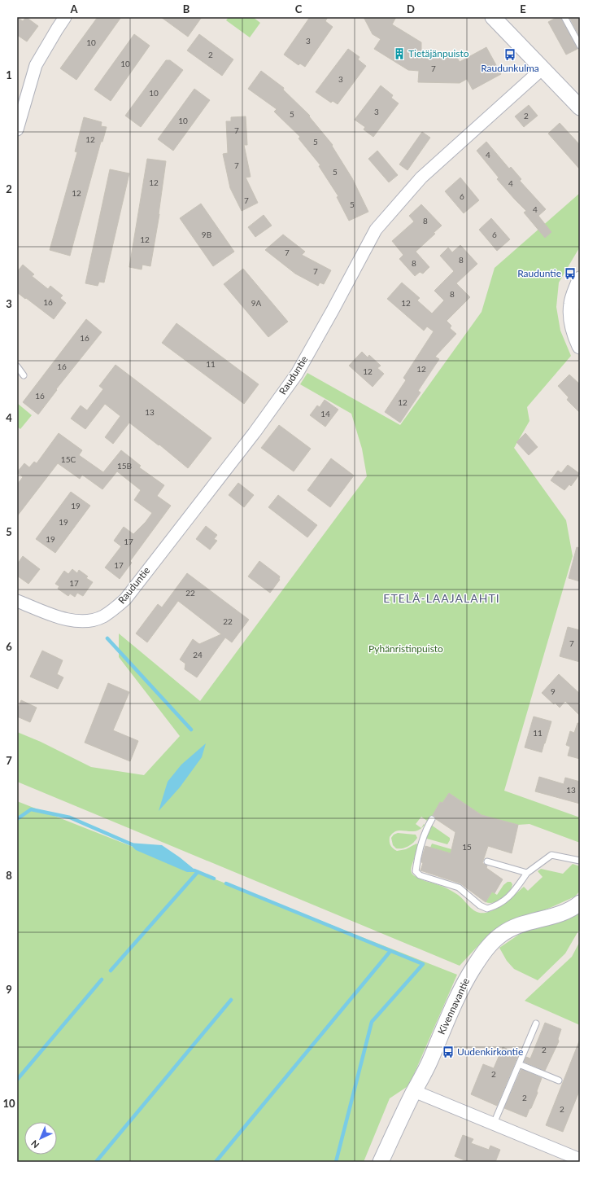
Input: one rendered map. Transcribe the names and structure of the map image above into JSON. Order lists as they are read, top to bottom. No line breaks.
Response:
{"streets":{"street":["Rauduntie","Kivennavantie"]},"districts":["ETELÄ-LAAJALAHTI"],"parks":["Pyhänristinpuisto"],"places":{"building":["Tietäjänpuisto"],"bus stop":["Raudunkulma","Rauduntie","Uudenkirkontie"]},"house_numbers":["3","10","2","10","7","3","10","3","5","2","10","7","12","5","4","7","5","12","4","12","6","7","5","4","8","9B","6","12","7","8","8","7","8","16","9A","12","16","11","16","12","12","16","12","13","14","15C","15B","19","19","19","17","17","17","22","22","7","24","9","11","13","15","2","2","2","2"],"north":"bottom left","grid":{"columns":["A","B","C","D","E"],"rows":["1","2","3","4","5","6","7","8","9","10"]}}
